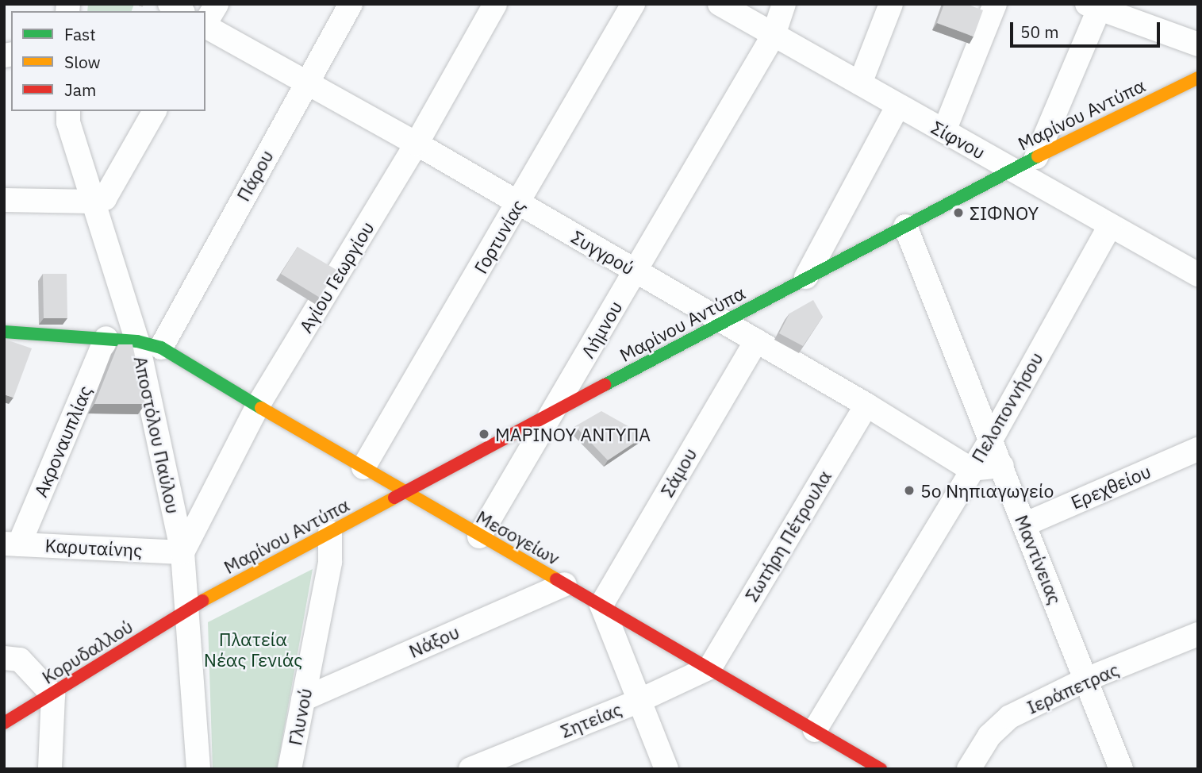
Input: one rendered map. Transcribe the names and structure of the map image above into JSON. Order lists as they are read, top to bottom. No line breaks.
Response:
{"streets":{"street":["Μαρίνου Αντύπα","Σίφνου","Πάρου","Γορτυνίας","Συγγρού","Αγίου Γεωργίου","Λήμνου","Πελοποννήσου","Αποστόλου Παύλου","Ακροναυπλίας","Σάμου","Ερεχθείου","Σωτήρη Πέτρουλα","Μεσογείων","Καρυταίνης","Μαντίνειας","Νάξου","Κορυδαλλού","Ιεράπετρας","Γλυνού","Σητείας"]},"crossings":[["Μαρίνου Αντύπα","Σίφνου"],["Μαρίνου Αντύπα","Συγγρού"],["Μαρίνου Αντύπα","Λήμνου"],["Μαρίνου Αντύπα","Αποστόλου Παύλου"],["Μαρίνου Αντύπα","Μεσογείων"],["Μαρίνου Αντύπα","Μαντίνειας"],["Μαρίνου Αντύπα","Κορυδαλλού"],["Μαρίνου Αντύπα","Γλυνού"],["Σίφνου","Λήμνου"],["Σίφνου","Πελοποννήσου"],["Πάρου","Συγγρού"],["Πάρου","Μεσογείων"],["Γορτυνίας","Συγγρού"],["Γορτυνίας","Μεσογείων"],["Συγγρού","Αγίου Γεωργίου"],["Συγγρού","Λήμνου"],["Συγγρού","Πελοποννήσου"],["Συγγρού","Σάμου"],["Συγγρού","Σωτήρη Πέτρουλα"],["Αγίου Γεωργίου","Αποστόλου Παύλου"],["Αγίου Γεωργίου","Μεσογείων"],["Αγίου Γεωργίου","Καρυταίνης"],["Λήμνου","Μεσογείων"],["Πελοποννήσου","Μεσογείων"],["Πελοποννήσου","Μαντίνειας"],["Αποστόλου Παύλου","Μεσογείων"],["Αποστόλου Παύλου","Καρυταίνης"],["Αποστόλου Παύλου","Κορυδαλλού"],["Ακροναυπλίας","Μεσογείων"],["Ακροναυπλίας","Καρυταίνης"],["Σάμου","Μεσογείων"],["Ερεχθείου","Μαντίνειας"],["Σωτήρη Πέτρουλα","Μεσογείων"],["Σωτήρη Πέτρουλα","Σητείας"],["Μεσογείων","Νάξου"],["Μεσογείων","Σητείας"],["Μαντίνειας","Ιεράπετρας"],["Νάξου","Γλυνού"]],"parks":["Πλατεία Νέας Γενιάς"],"places":["ΣΙΦΝΟΥ","ΜΑΡΙΝΟΥ ΑΝΤΥΠΑ","5ο Νηπιαγωγείο"],"legend":["Fast","Slow","Jam"],"scale_bar":"50 m"}
